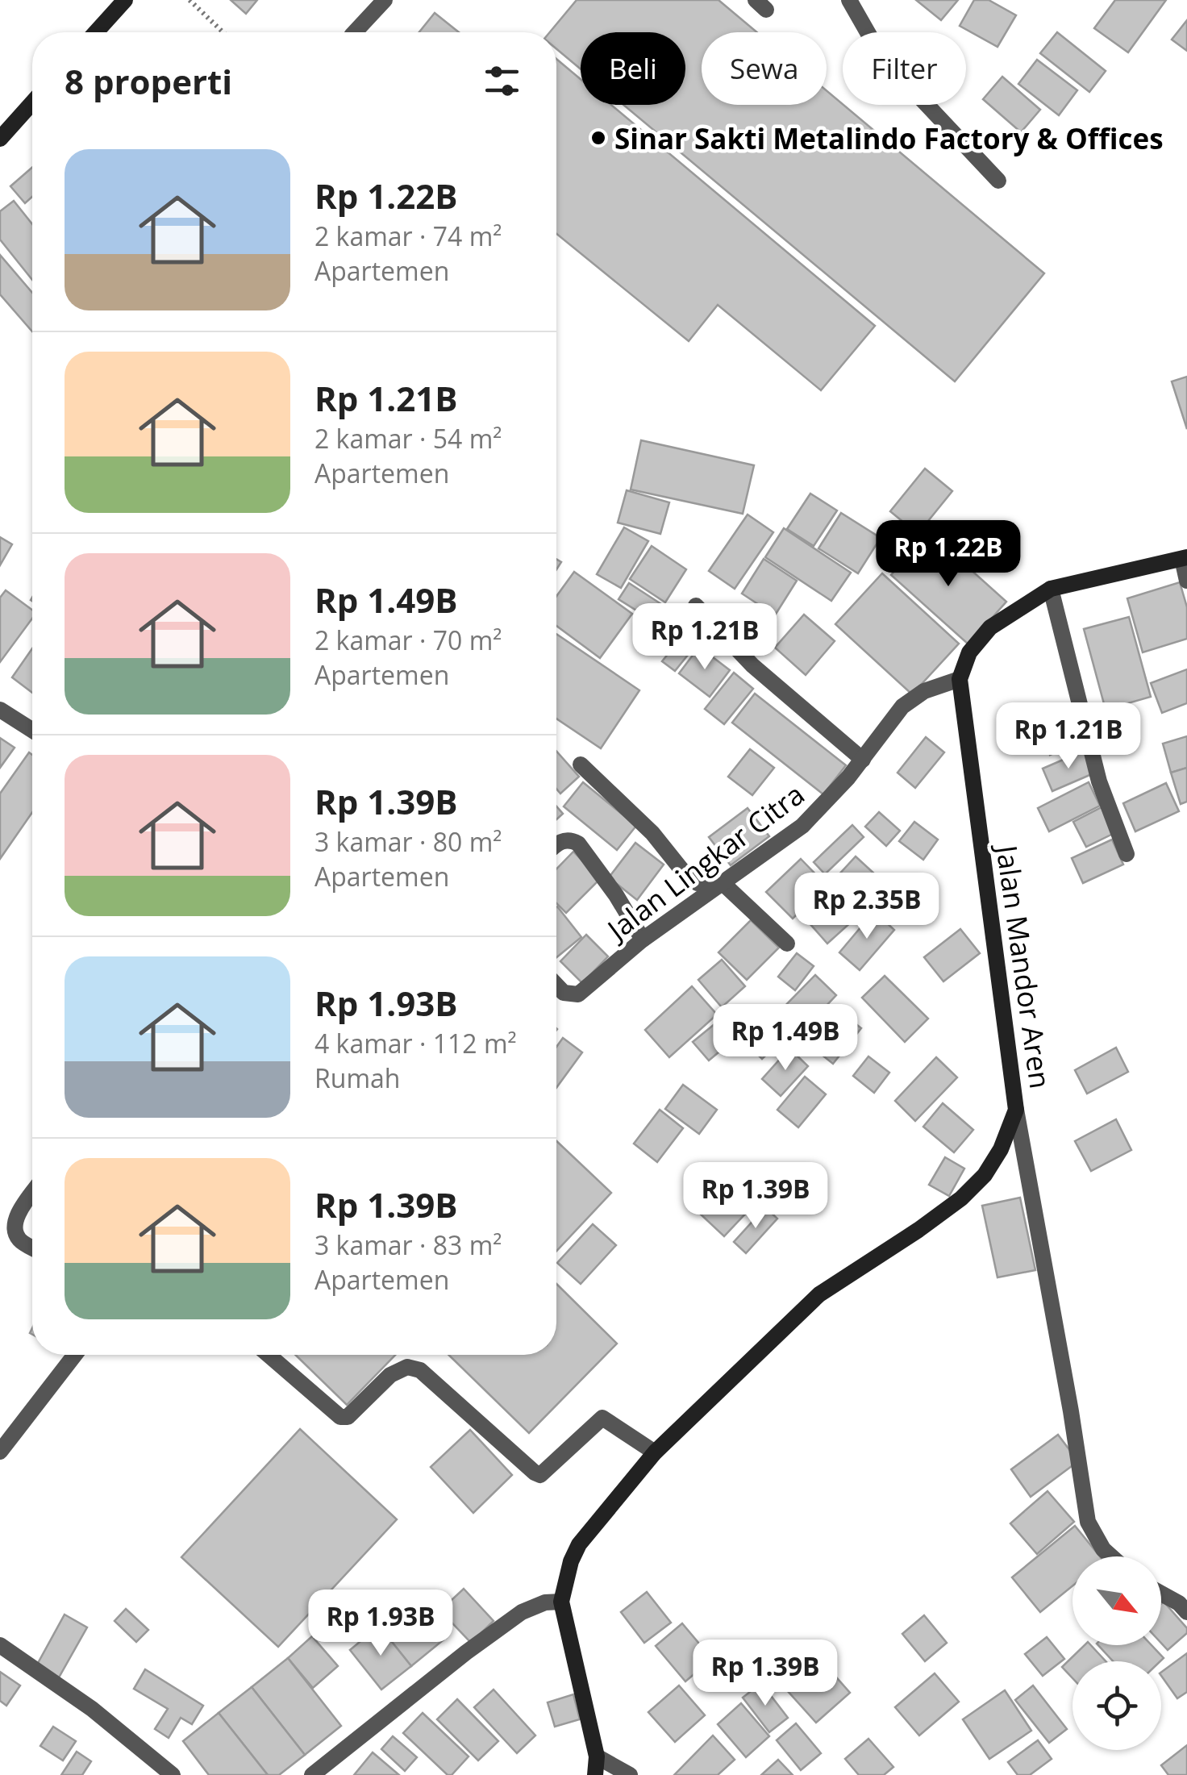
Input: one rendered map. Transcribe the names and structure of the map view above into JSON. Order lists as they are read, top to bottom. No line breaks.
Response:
{"streets":{"street":["Jalan Lingkar Citra","Jalan Mandor Aren"]},"crossings":[["Jalan Lingkar Citra","Jalan Mandor Aren"]],"places":["Sinar Sakti Metalindo Factory & Offices"],"north":"bottom right","page":{"chip":["Beli","Sewa","Filter"],"heading":"8 properti","list":[{"name":"Rp 1.22B","note":"2 kamar · 74 m² · Apartemen"},{"name":"Rp 1.21B","note":"2 kamar · 54 m² · Apartemen"},{"name":"Rp 1.49B","note":"2 kamar · 70 m² · Apartemen"},{"name":"Rp 1.39B","note":"3 kamar · 80 m² · Apartemen"},{"name":"Rp 1.93B","note":"4 kamar · 112 m² · Rumah"},{"name":"Rp 1.39B","note":"3 kamar · 83 m² · Apartemen"}],"price":["Rp 1.22B","Rp 1.21B","Rp 1.21B","Rp 2.35B","Rp 1.49B","Rp 1.39B","Rp 1.93B","Rp 1.39B"]}}
